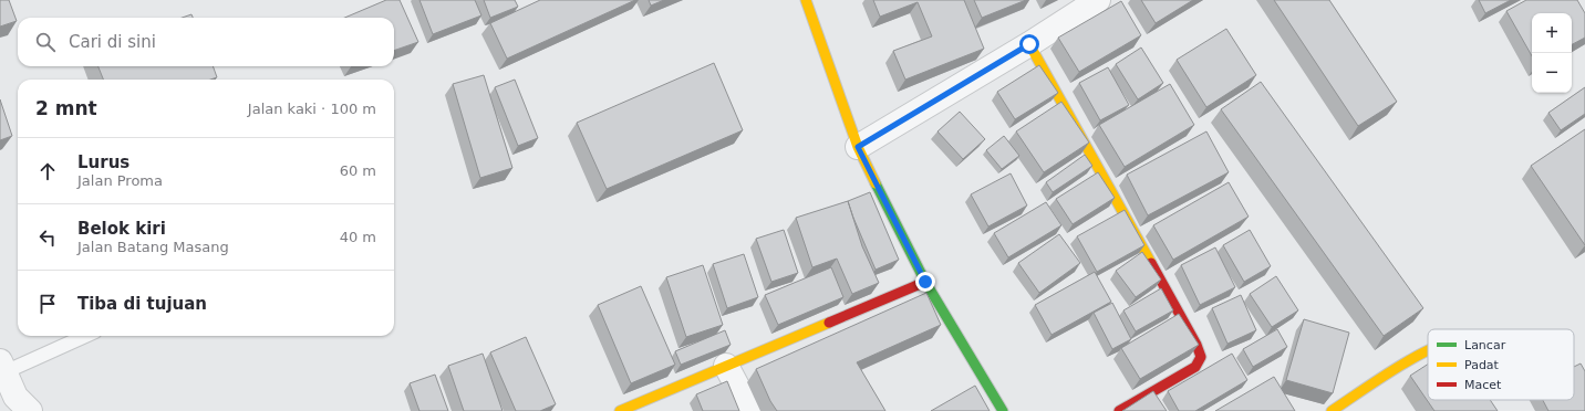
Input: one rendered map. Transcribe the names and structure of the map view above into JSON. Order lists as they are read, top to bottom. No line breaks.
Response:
{"legend":["Lancar","Padat","Macet"],"page":{"map_buttons":["+","−"],"search":"Cari di sini","heading":["2 mnt","Jalan kaki · 100 m"],"list":[["Lurus","Jalan Proma","60 m"],["Belok kiri","Jalan Batang Masang","40 m"],"Tiba di tujuan"]}}
